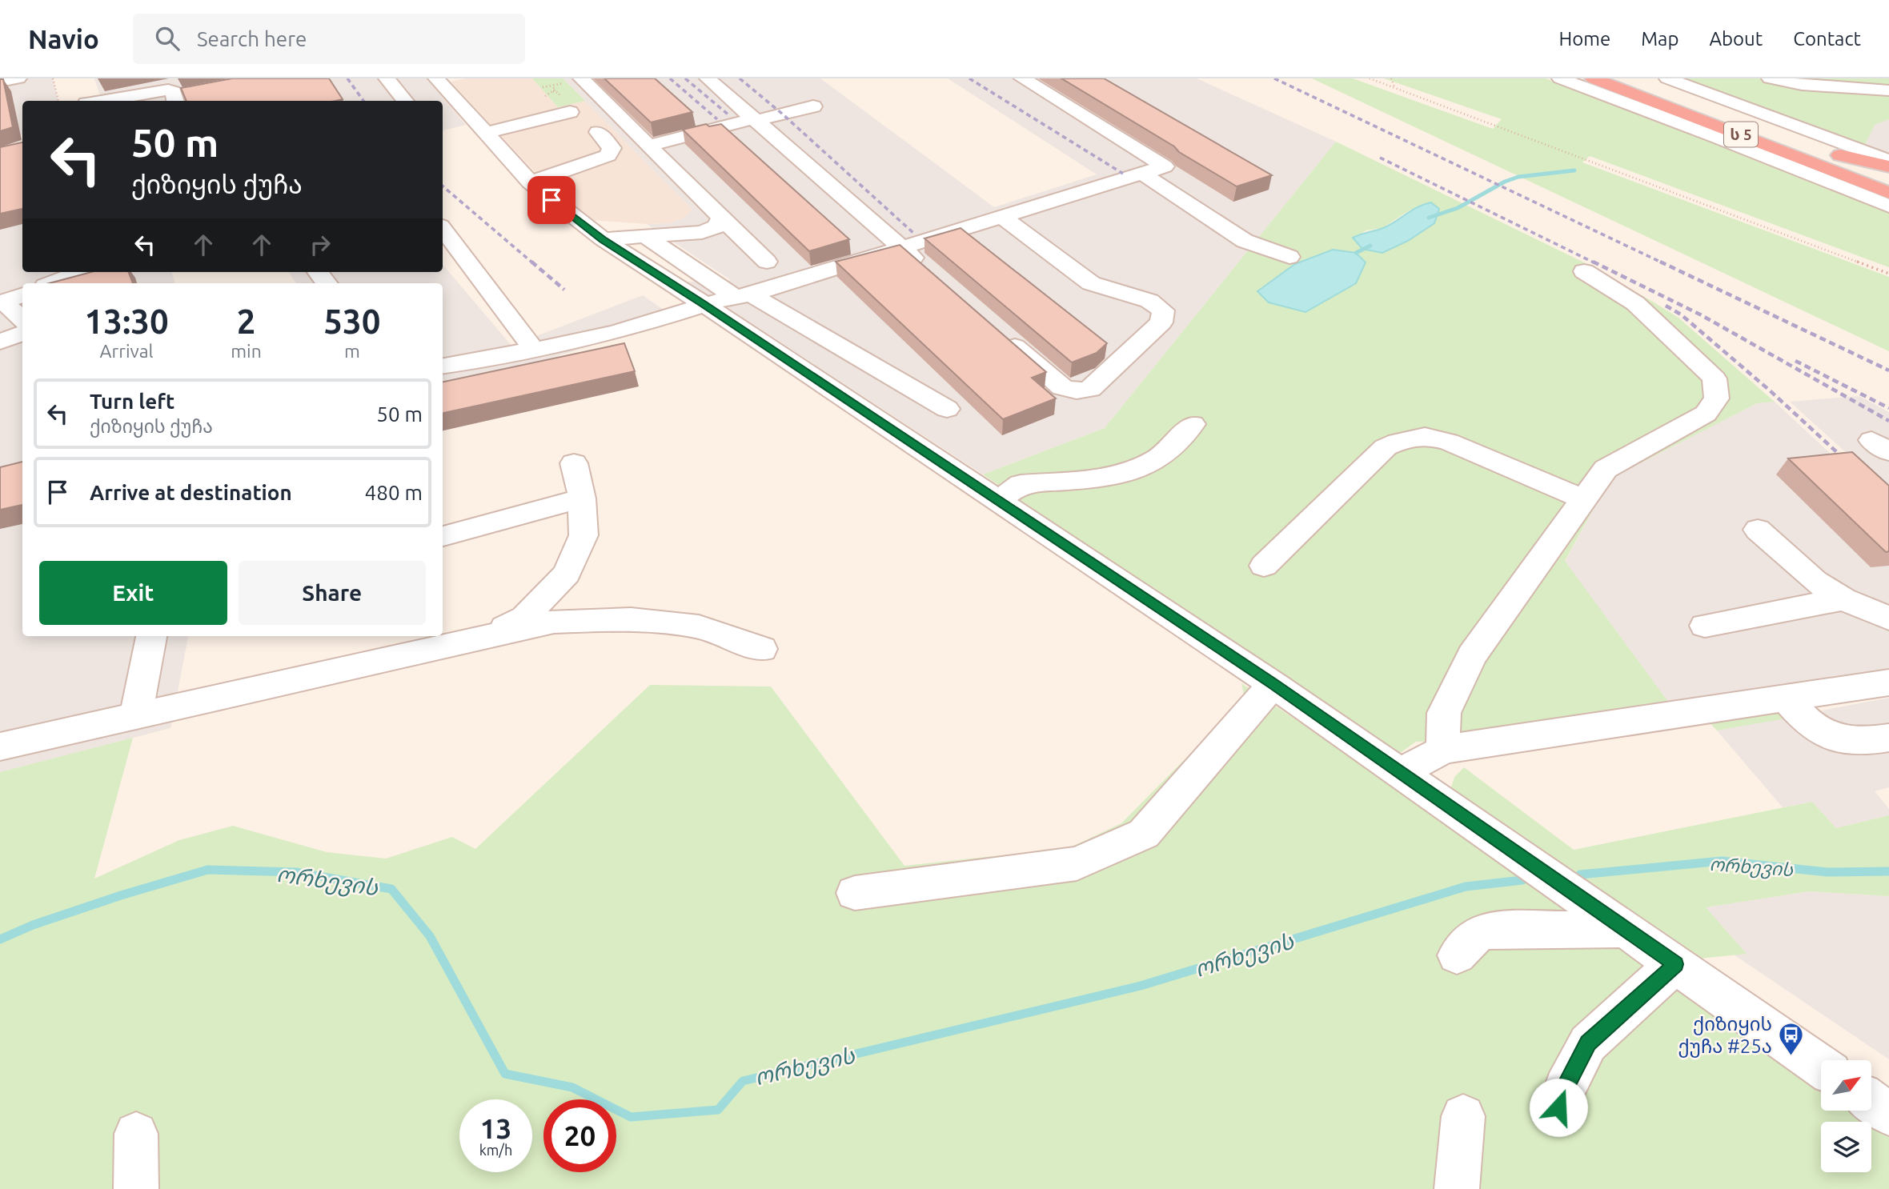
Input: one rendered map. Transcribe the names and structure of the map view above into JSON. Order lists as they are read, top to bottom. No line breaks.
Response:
{"streets":{"highway":["ს 5"]},"water":["ორხევის"],"places":{"bus stop":["ქიზიყის ქუჩა #25ა"]},"north":"top right","page":{"header":"Navio","search":"Search here","nav":["Home","Map","About","Contact"],"turn":["50 m","ქიზიყის ქუჩა"],"eta":["13:30","Arrival","2","min","530","m"],"list":[{"name":"Turn left","note":"ქიზიყის ქუჩა","value":"50 m"},{"name":"Arrive at destination","value":"480 m"}],"buttons":["Exit","Share"],"speed":"13 km/h","limit":"20"}}
